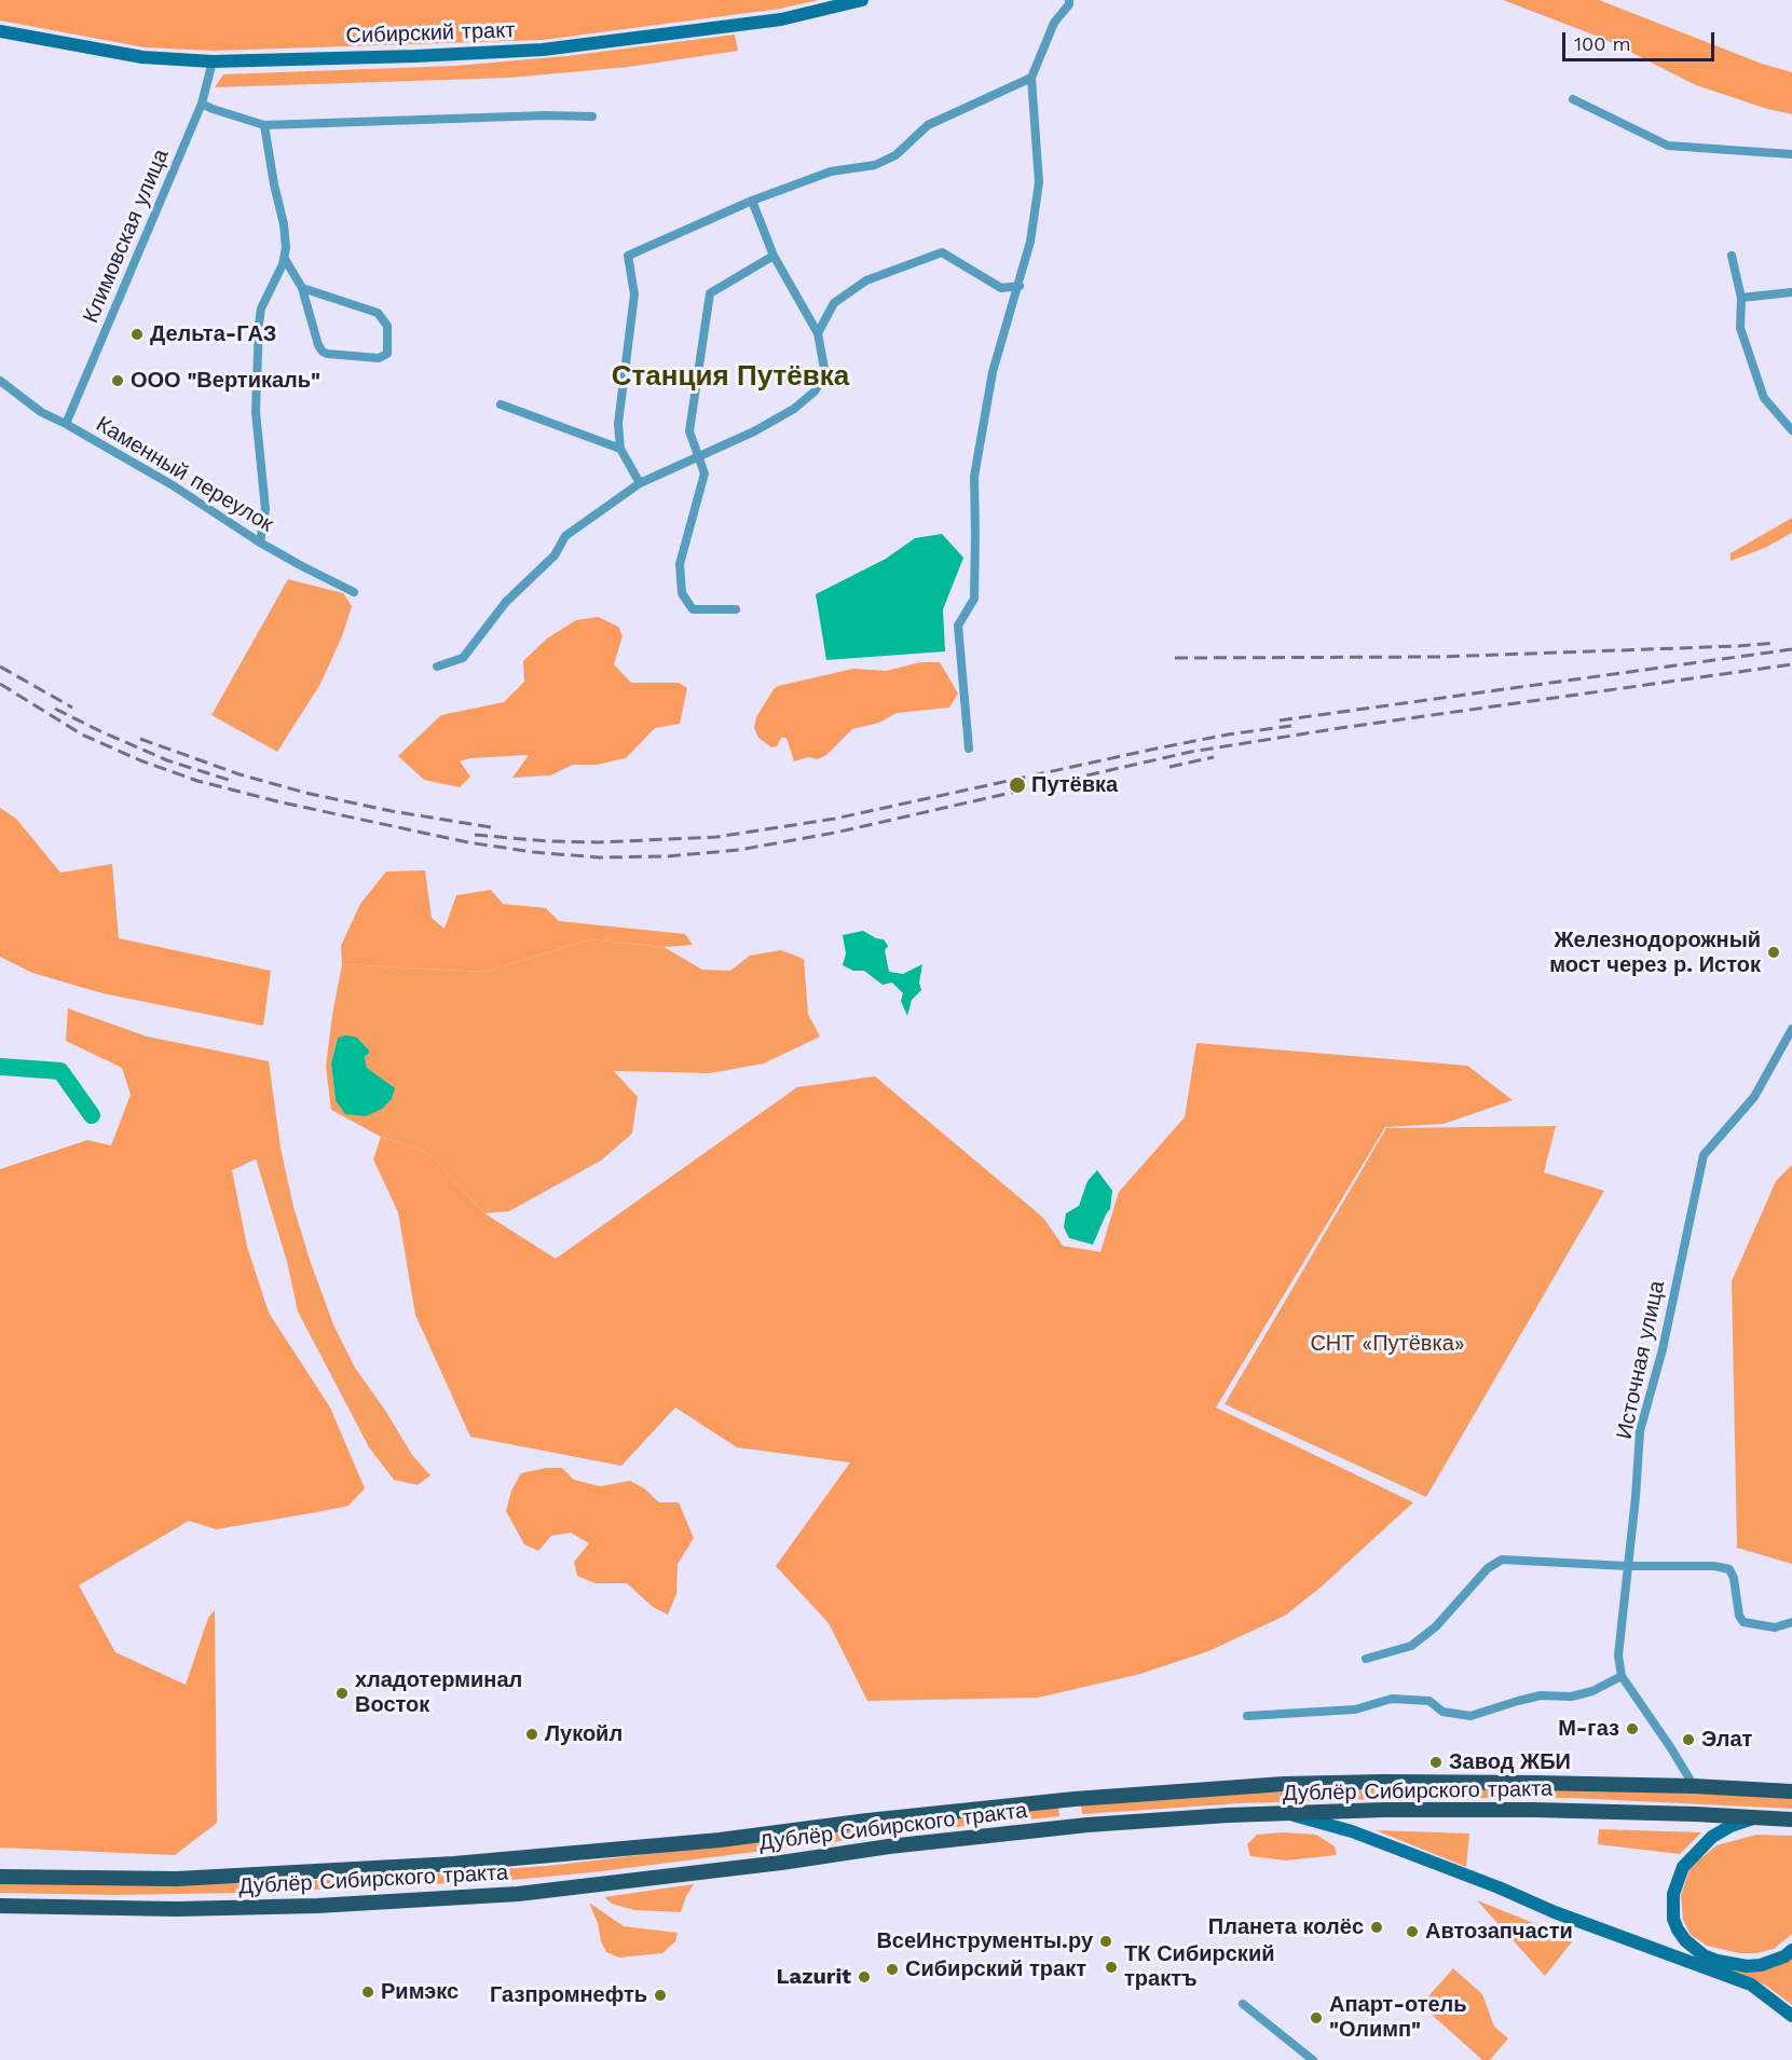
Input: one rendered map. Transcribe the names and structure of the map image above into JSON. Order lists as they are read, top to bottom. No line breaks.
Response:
{"streets":{"main road":["Сибирский тракт","Дублёр Сибирского тракта"],"street":["Климовская улица","Каменный переулок","Источная улица"]},"crossings":[["Сибирский тракт","Климовская улица"],["Климовская улица","Каменный переулок"]],"districts":["Станция Путёвка"],"parks":["СНТ «Путёвка»"],"places":["Дельта-ГАЗ","ООО \"Вертикаль\"","Путёвка","Железнодорожный мост через р. Исток","хладотерминал Восток","М-газ","Лукойл","Элат","Завод ЖБИ","Планета колёс","Автозапчасти","ВсеИнструменты.ру","ТК Сибирский трактъ","Сибирский тракт","Lazurit","Римэкс","Газпромнефть","Апарт-отель \"Олимп\""],"scale_bar":"100 m"}
